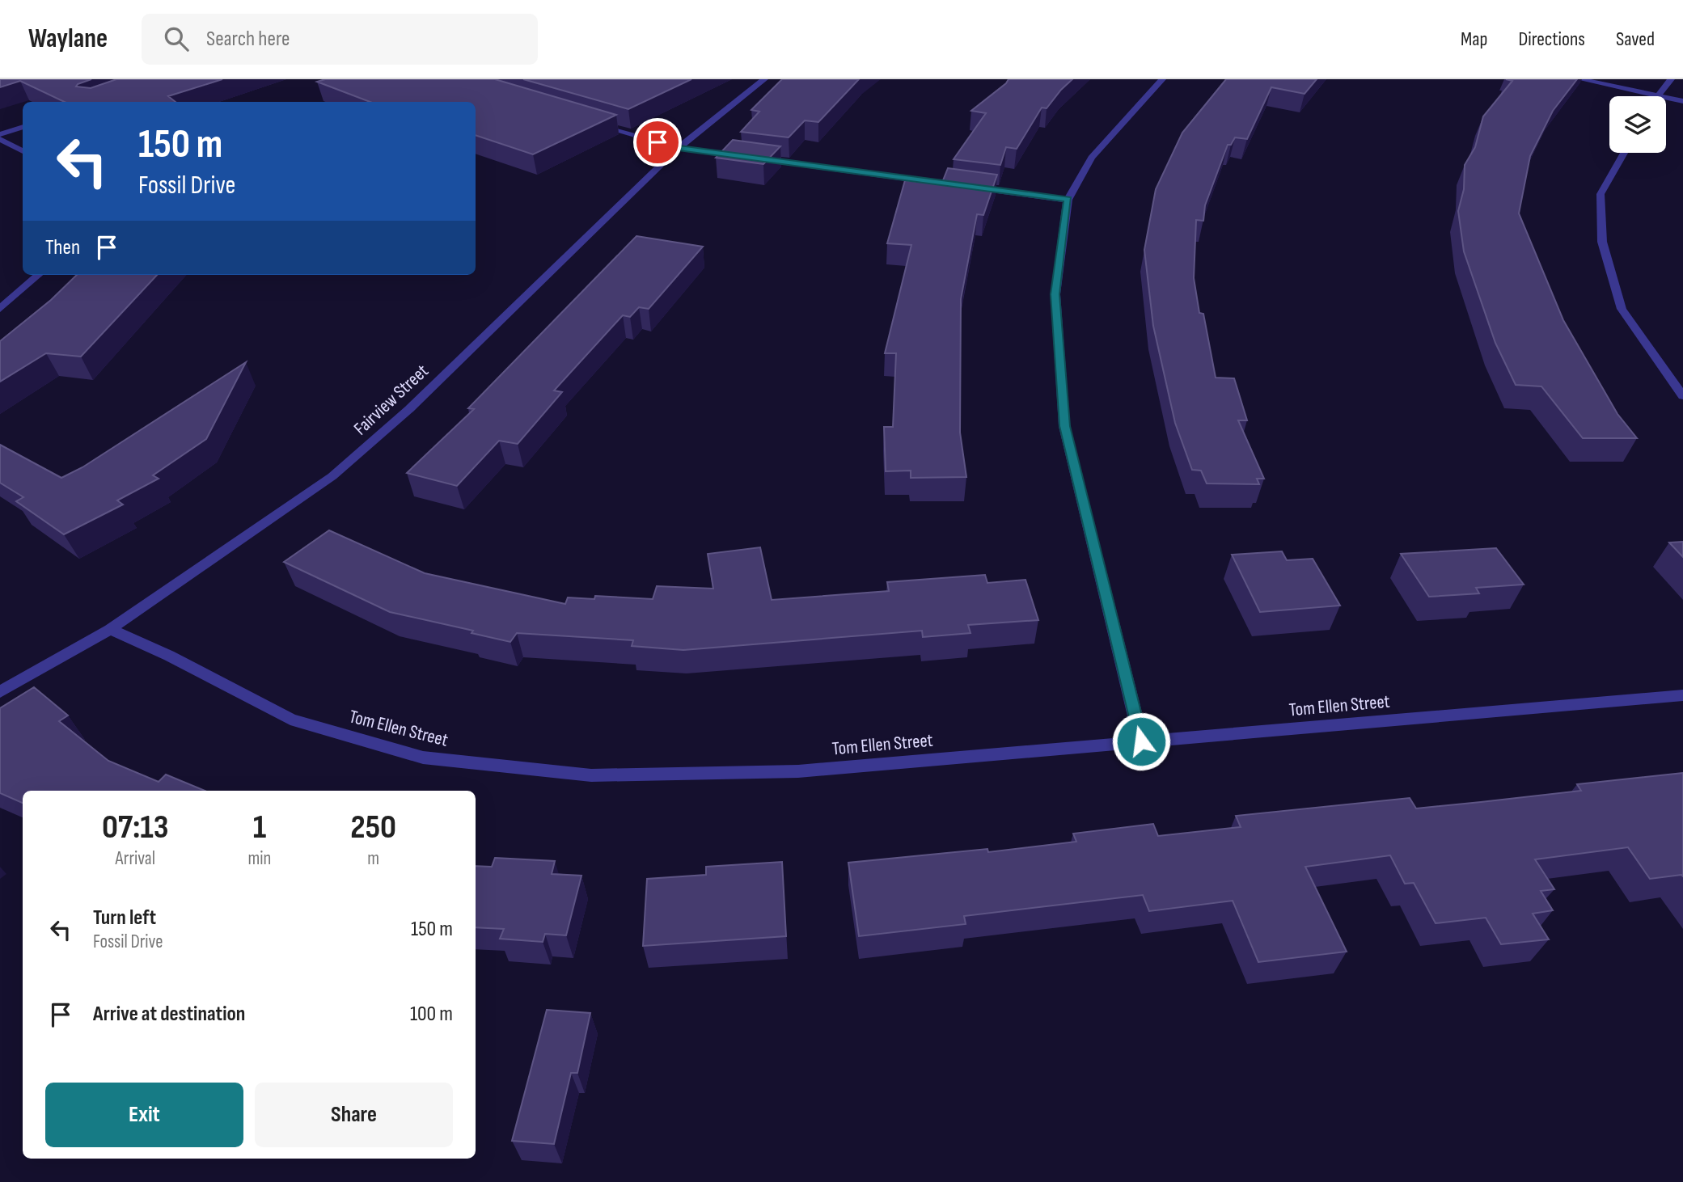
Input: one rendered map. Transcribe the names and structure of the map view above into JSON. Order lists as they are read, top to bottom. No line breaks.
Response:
{"streets":{"street":["Fairview Street","Tom Ellen Street"]},"crossings":[["Fairview Street","Tom Ellen Street"]],"page":{"header":"Waylane","search":"Search here","nav":["Map","Directions","Saved"],"turn":["150 m","Fossil Drive"],"then":"Then","eta":["07:13","Arrival","1","min","250","m"],"list":[{"name":"Turn left","note":"Fossil Drive","value":"150 m"},{"name":"Arrive at destination","value":"100 m"}],"buttons":["Exit","Share"]}}
